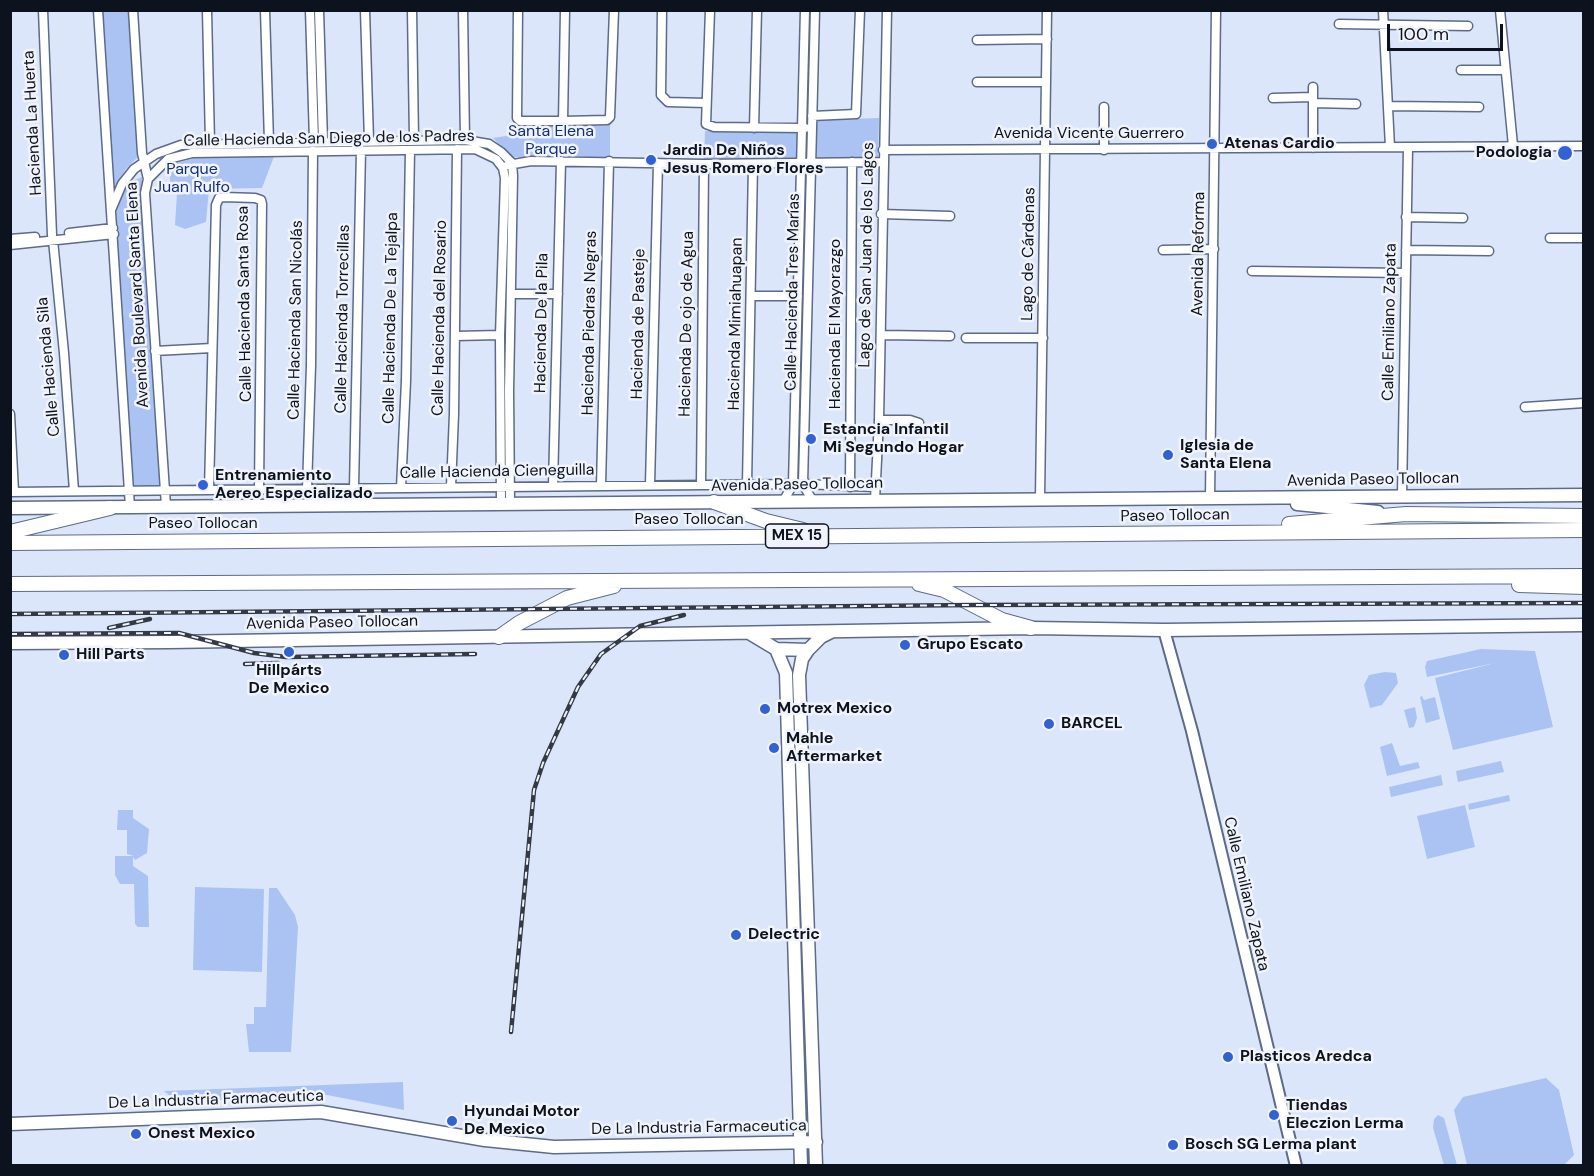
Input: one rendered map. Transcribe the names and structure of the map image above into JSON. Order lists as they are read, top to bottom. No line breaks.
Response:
{"streets":{"highway":["Paseo Tollocan","MEX 15"],"main road":["Avenida Paseo Tollocan","De La Industria Farmaceutica"],"street":["Hacienda La Huerta","Avenida Vicente Guerrero","Calle Hacienda San Diego de los Padres","Lago de Cárdenas","Avenida Reforma","Lago de San Juan de los Lagos","Calle Hacienda Tres Marías","Avenida Boulevard Santa Elena","Calle Hacienda Santa Rosa","Calle Hacienda De La Tejalpa","Calle Hacienda del Rosario","Calle Hacienda Torrecillas","Calle Hacienda San Nicolás","Calle Emiliano Zapata","Hacienda De la Pila","Hacienda Piedras Negras","Hacienda de Pasteje","Hacienda De ojo de Agua","Hacienda Mimiahuapan","Hacienda El Mayorazgo","Calle Hacienda Sila","Calle Hacienda Cieneguilla"]},"crossings":[["Hacienda La Huerta","Calle Hacienda Sila"],["Avenida Vicente Guerrero","Lago de Cárdenas"],["Avenida Vicente Guerrero","Avenida Reforma"],["Avenida Vicente Guerrero","Lago de San Juan de los Lagos"],["Avenida Vicente Guerrero","Calle Emiliano Zapata"],["Calle Hacienda San Diego de los Padres","Avenida Boulevard Santa Elena"],["Calle Hacienda San Diego de los Padres","Calle Hacienda De La Tejalpa"],["Calle Hacienda San Diego de los Padres","Calle Hacienda del Rosario"],["Calle Hacienda San Diego de los Padres","Calle Hacienda Torrecillas"],["Calle Hacienda San Diego de los Padres","Calle Hacienda San Nicolás"],["Lago de Cárdenas","Avenida Paseo Tollocan"],["Avenida Reforma","Avenida Paseo Tollocan"],["Lago de San Juan de los Lagos","Calle Hacienda Cieneguilla"],["Lago de San Juan de los Lagos","Avenida Paseo Tollocan"],["Calle Hacienda Tres Marías","Calle Hacienda Cieneguilla"],["Calle Hacienda Tres Marías","Avenida Paseo Tollocan"],["Avenida Boulevard Santa Elena","Calle Hacienda Cieneguilla"],["Avenida Boulevard Santa Elena","Avenida Paseo Tollocan"],["Calle Hacienda Santa Rosa","Calle Hacienda Cieneguilla"],["Calle Hacienda De La Tejalpa","Calle Hacienda Cieneguilla"],["Calle Hacienda del Rosario","Calle Hacienda Cieneguilla"],["Calle Hacienda Torrecillas","Calle Hacienda Cieneguilla"],["Calle Hacienda San Nicolás","Calle Hacienda Cieneguilla"],["Calle Emiliano Zapata","Avenida Paseo Tollocan"],["Hacienda De la Pila","Calle Hacienda Cieneguilla"],["Hacienda Piedras Negras","Calle Hacienda Cieneguilla"],["Hacienda de Pasteje","Calle Hacienda Cieneguilla"],["Hacienda De ojo de Agua","Calle Hacienda Cieneguilla"],["Hacienda Mimiahuapan","Calle Hacienda Cieneguilla"],["Hacienda El Mayorazgo","Calle Hacienda Cieneguilla"],["Calle Hacienda Sila","Calle Hacienda Cieneguilla"],["Calle Hacienda Cieneguilla","Avenida Paseo Tollocan"]],"parks":["Santa Elena Parque","Parque Juan Rulfo"],"places":["Atenas Cardio","Podologia","Jardin De Niños Jesus Romero Flores","Estancia Infantil Mi Segundo Hogar","Iglesia de Santa Elena","Entrenamiento Aereo Especializado","Grupo Escato","Hillpárts De Mexico","Hill Parts","Motrex Mexico","BARCEL","Mahle Aftermarket","Delectric","Plasticos Aredca","Tiendas Eleczion Lerma","Hyundai Motor De Mexico","Onest Mexico","Bosch SG Lerma plant"],"scale_bar":"100 m"}
